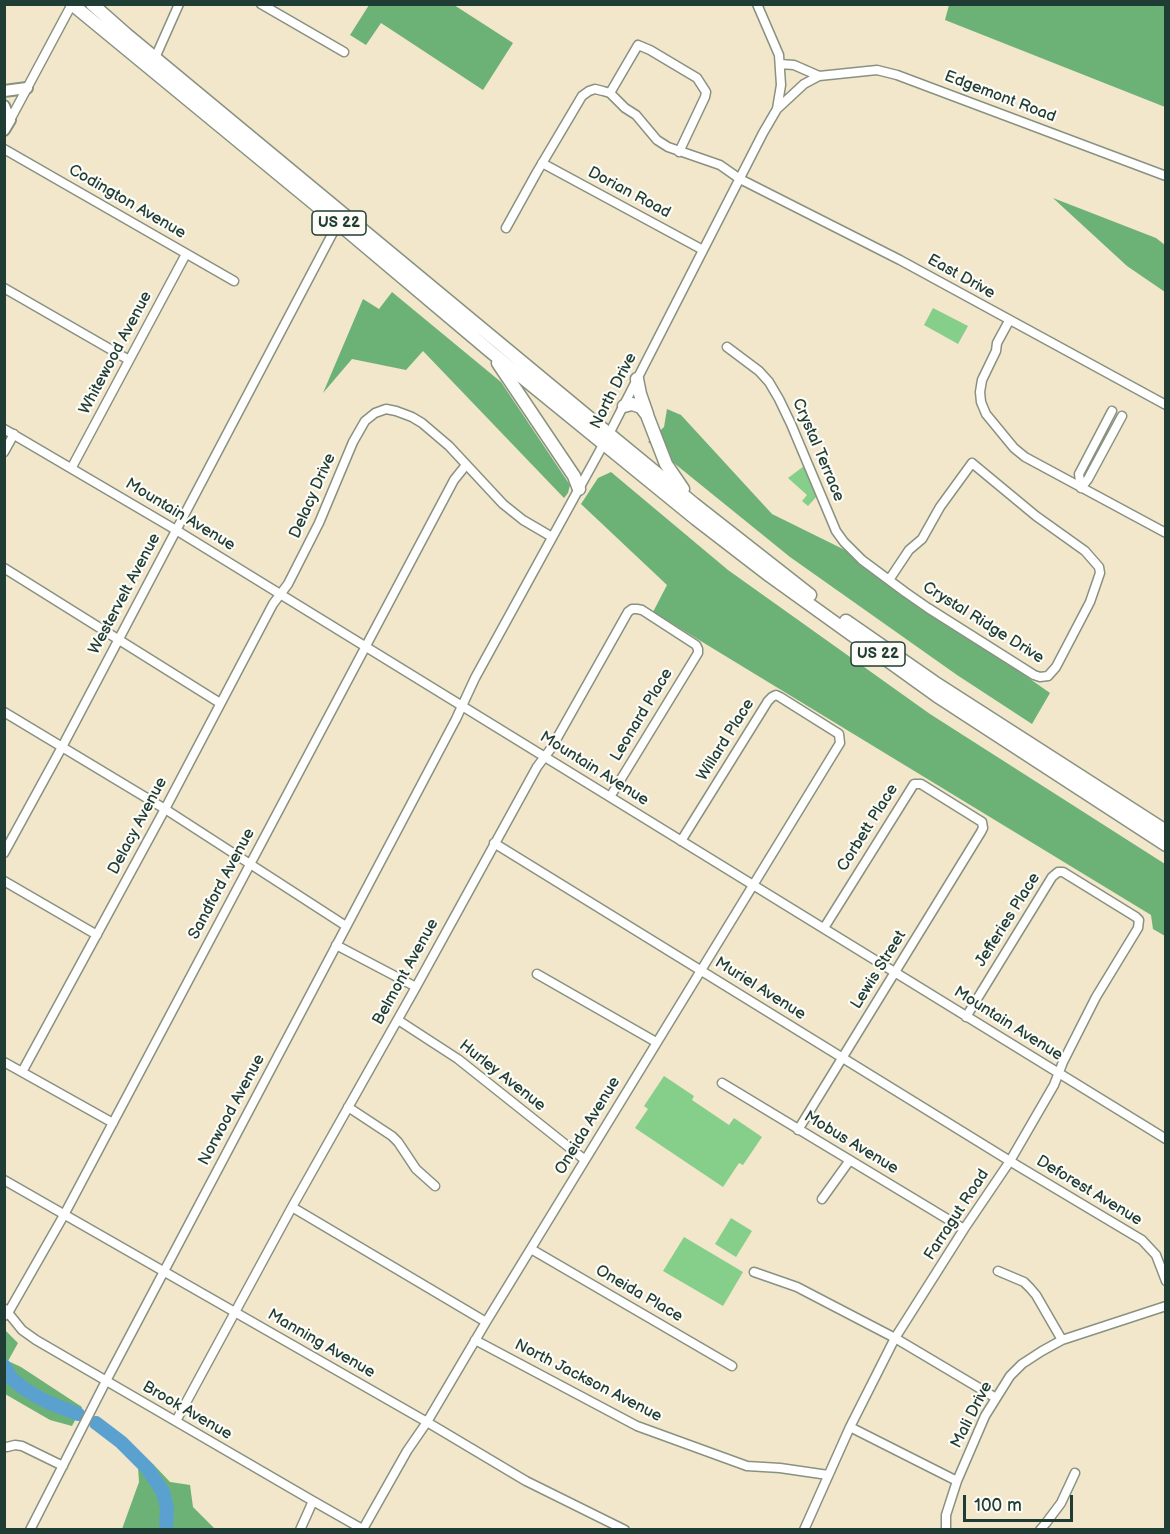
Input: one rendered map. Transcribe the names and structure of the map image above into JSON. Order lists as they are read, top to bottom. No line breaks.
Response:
{"streets":{"highway":["US 22"],"street":["Edgemont Road","Dorian Road","Codington Avenue","East Drive","Whitewood Avenue","North Drive","Crystal Terrace","Delacy Drive","Mountain Avenue","Westervelt Avenue","Crystal Ridge Drive","Leonard Place","Willard Place","Delacy Avenue","Corbett Place","Sandford Avenue","Jefferies Place","Lewis Street","Belmont Avenue","Muriel Avenue","Hurley Avenue","Norwood Avenue","Oneida Avenue","Mobus Avenue","Deforest Avenue","Farragut Road","Oneida Place","Manning Avenue","North Jackson Avenue","Brook Avenue","Mali Drive"]},"crossings":[["Edgemont Road","North Drive"],["Dorian Road","North Drive"],["Codington Avenue","Whitewood Avenue"],["US 22","North Drive"],["US 22","Westervelt Avenue"],["East Drive","North Drive"],["Whitewood Avenue","Mountain Avenue"],["North Drive","Mountain Avenue"],["North Drive","Norwood Avenue"],["Crystal Terrace","Crystal Ridge Drive"],["Delacy Drive","Mountain Avenue"],["Delacy Drive","Delacy Avenue"],["Delacy Drive","Sandford Avenue"],["Mountain Avenue","Westervelt Avenue"],["Mountain Avenue","Leonard Place"],["Mountain Avenue","Willard Place"],["Mountain Avenue","Delacy Avenue"],["Mountain Avenue","Corbett Place"],["Mountain Avenue","Sandford Avenue"],["Mountain Avenue","Jefferies Place"],["Mountain Avenue","Lewis Street"],["Mountain Avenue","Belmont Avenue"],["Mountain Avenue","Norwood Avenue"],["Mountain Avenue","Oneida Avenue"],["Mountain Avenue","Farragut Road"],["Leonard Place","Belmont Avenue"],["Willard Place","Oneida Avenue"],["Corbett Place","Lewis Street"],["Sandford Avenue","Manning Avenue"],["Sandford Avenue","Brook Avenue"],["Jefferies Place","Farragut Road"],["Lewis Street","Muriel Avenue"],["Lewis Street","Mobus Avenue"],["Belmont Avenue","Muriel Avenue"],["Belmont Avenue","Hurley Avenue"],["Belmont Avenue","Manning Avenue"],["Belmont Avenue","Brook Avenue"],["Muriel Avenue","Oneida Avenue"],["Muriel Avenue","Deforest Avenue"],["Muriel Avenue","Farragut Road"],["Hurley Avenue","Oneida Avenue"],["Norwood Avenue","Manning Avenue"],["Norwood Avenue","Brook Avenue"],["Oneida Avenue","Oneida Place"],["Oneida Avenue","Manning Avenue"],["Oneida Avenue","North Jackson Avenue"],["Oneida Avenue","Brook Avenue"],["Mobus Avenue","Farragut Road"],["Deforest Avenue","Farragut Road"],["Farragut Road","North Jackson Avenue"]],"scale_bar":"100 m"}
